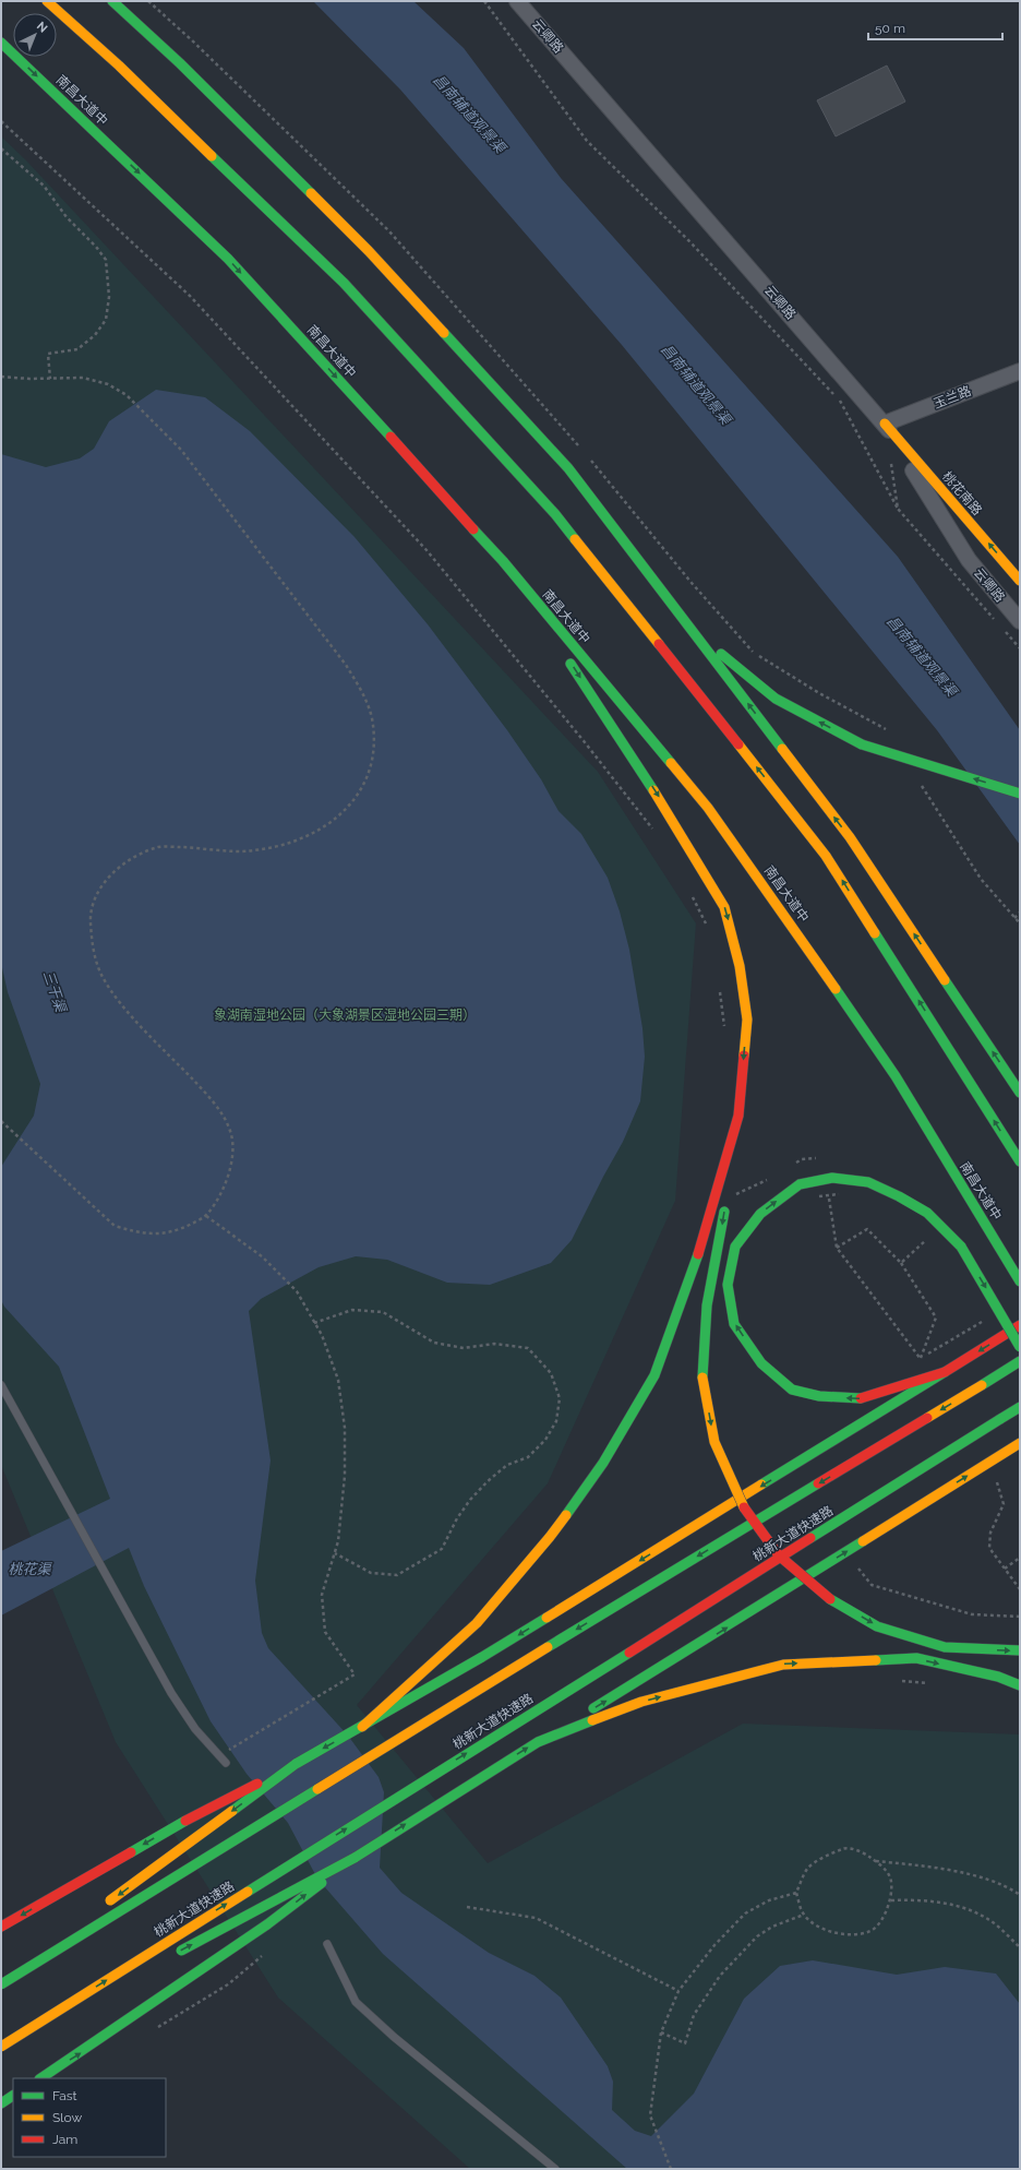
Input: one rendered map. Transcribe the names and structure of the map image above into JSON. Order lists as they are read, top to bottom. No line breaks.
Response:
{"streets":{"main road":["南昌大道中","桃花南路","桃新大道快速路"],"street":["云卿路","玉兰路"]},"crossings":[["云卿路","玉兰路"],["云卿路","桃花南路"],["玉兰路","桃花南路"]],"one_way":["桃花南路"],"water":["昌南辅道观景渠","三干渠","桃花渠"],"parks":["象湖南湿地公园（大象湖景区湿地公园三期）"],"legend":["Fast","Slow","Jam"],"scale_bar":"50 m","north":"top right"}
